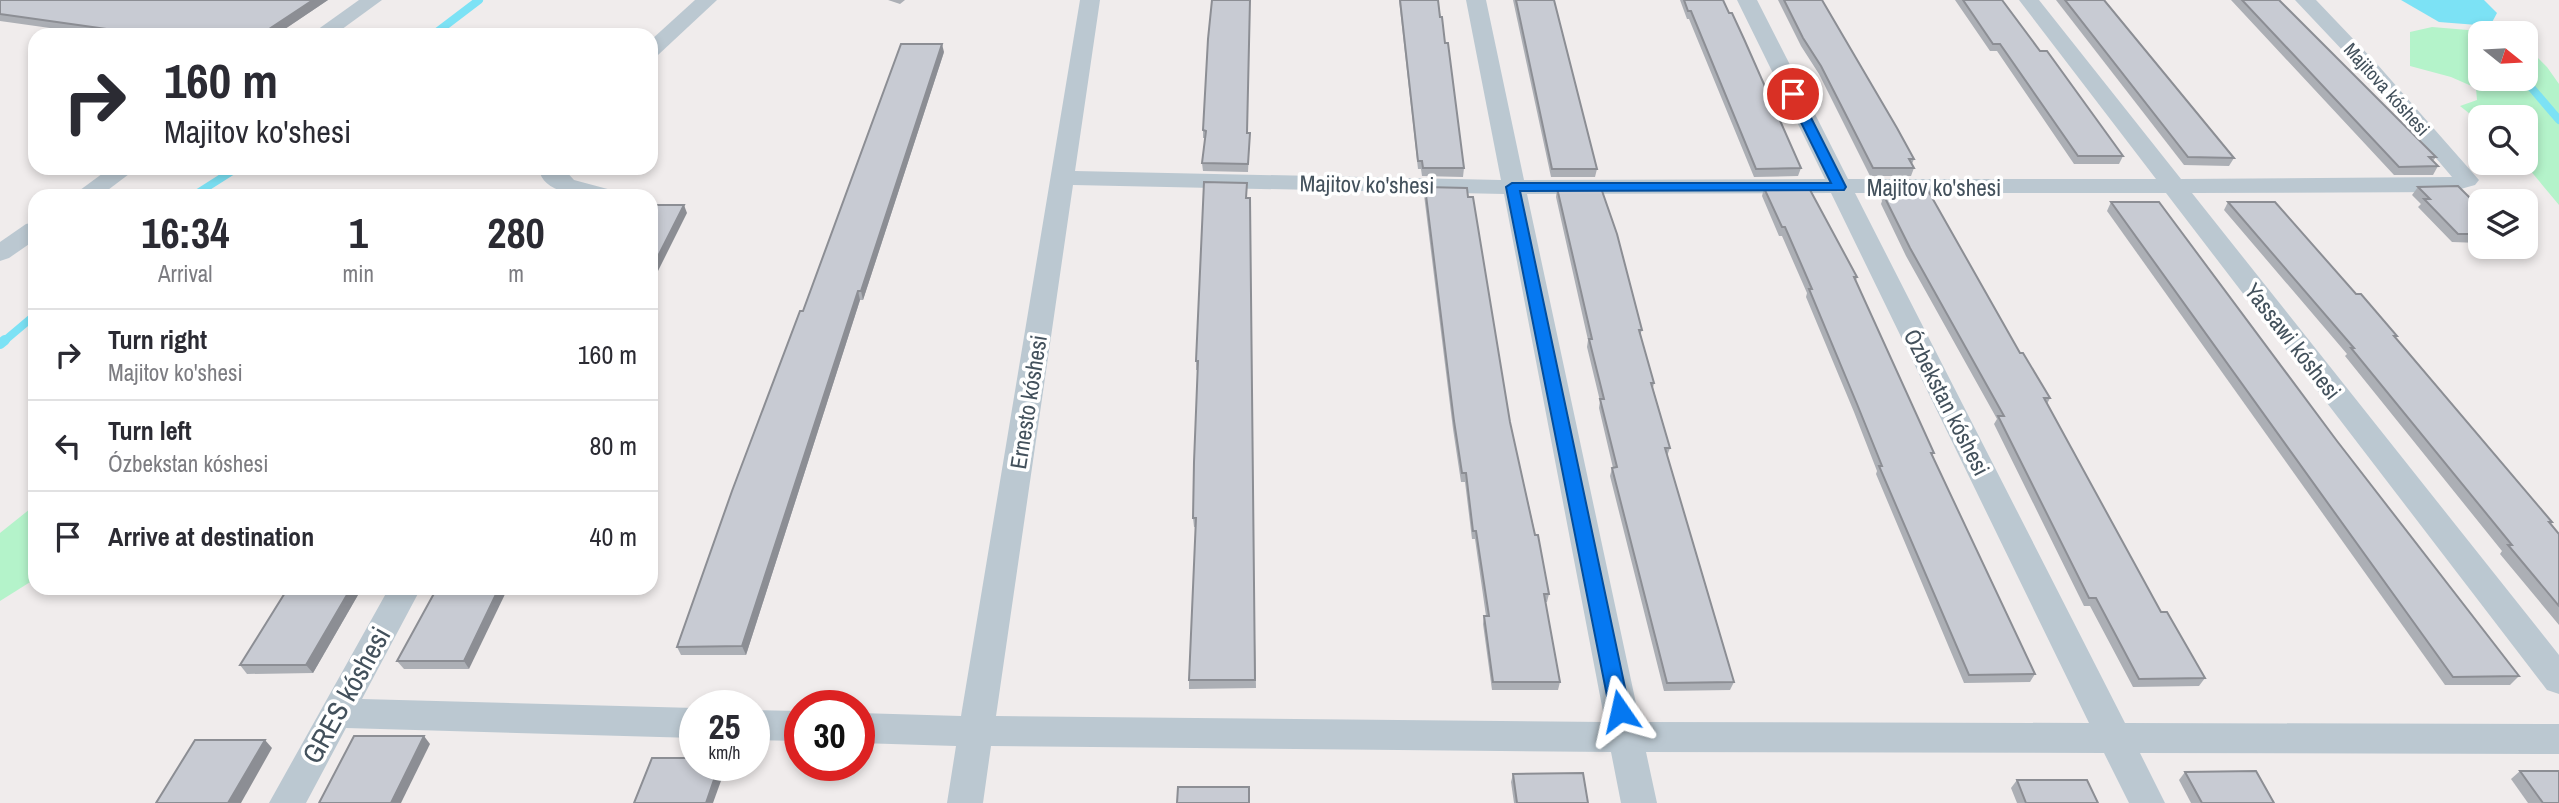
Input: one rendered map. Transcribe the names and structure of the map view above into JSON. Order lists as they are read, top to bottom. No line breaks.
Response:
{"streets":{"street":["Majitova kóshesi","Majitov ko'shesi","Yassawi kóshesi","Ernesto kóshesi","Ózbekstan kóshesi","GRES kóshesi"]},"crossings":[["Majitova kóshesi","Majitov ko'shesi"],["Majitov ko'shesi","Yassawi kóshesi"],["Majitov ko'shesi","Ernesto kóshesi"],["Majitov ko'shesi","Ózbekstan kóshesi"]],"north":"right","page":{"turn":["160 m","Majitov ko'shesi"],"eta":["16:34","Arrival","1","min","280","m"],"list":[{"name":"Turn right","note":"Majitov ko'shesi","value":"160 m"},{"name":"Turn left","note":"Ózbekstan kóshesi","value":"80 m"},{"name":"Arrive at destination","value":"40 m"}],"speed":"25 km/h","limit":"30"}}
